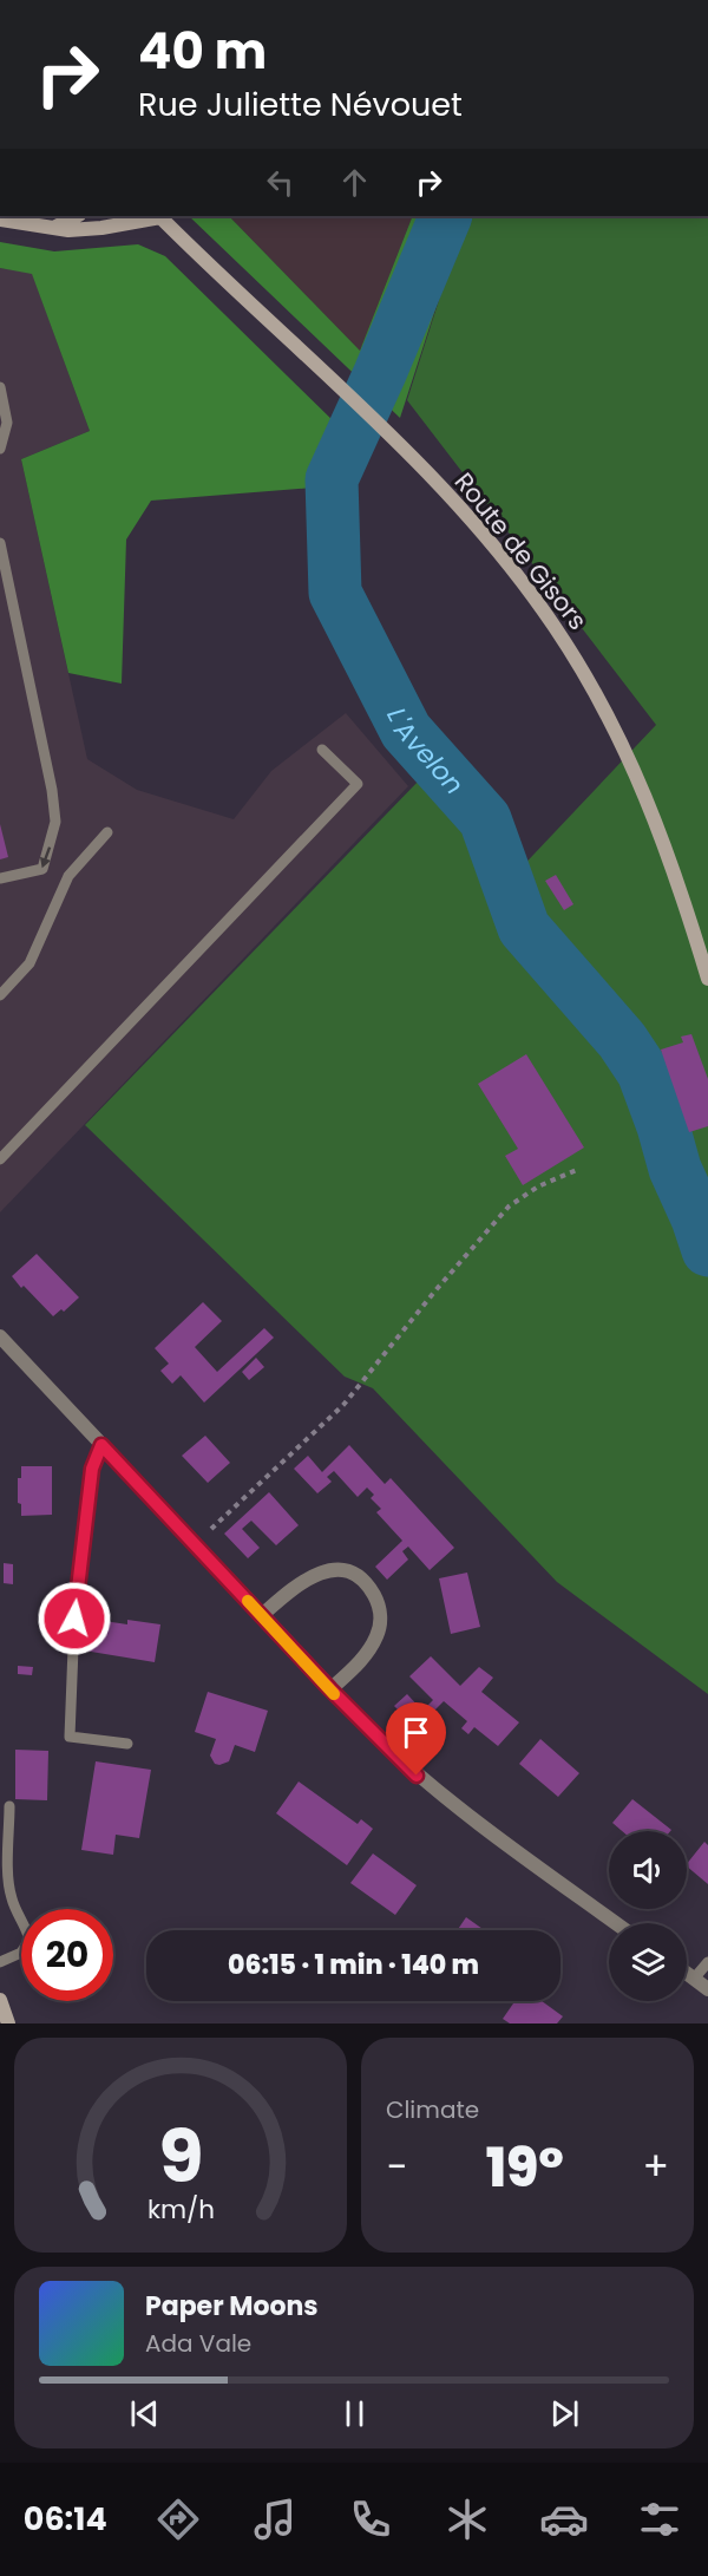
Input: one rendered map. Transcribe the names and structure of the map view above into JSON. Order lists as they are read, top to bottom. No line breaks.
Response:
{"streets":{"main road":["Route de Gisors"]},"water":["L'Avelon"],"page":{"turn":["40 m","Rue Juliette Névouet"],"limit":"20","trip":"06:15 · 1 min · 140 m","tile":"Climate","heat":["−","19°","+"],"song":["Paper Moons","Ada Vale"],"tabs":"06:14","gauge":["9","km/h"]}}
